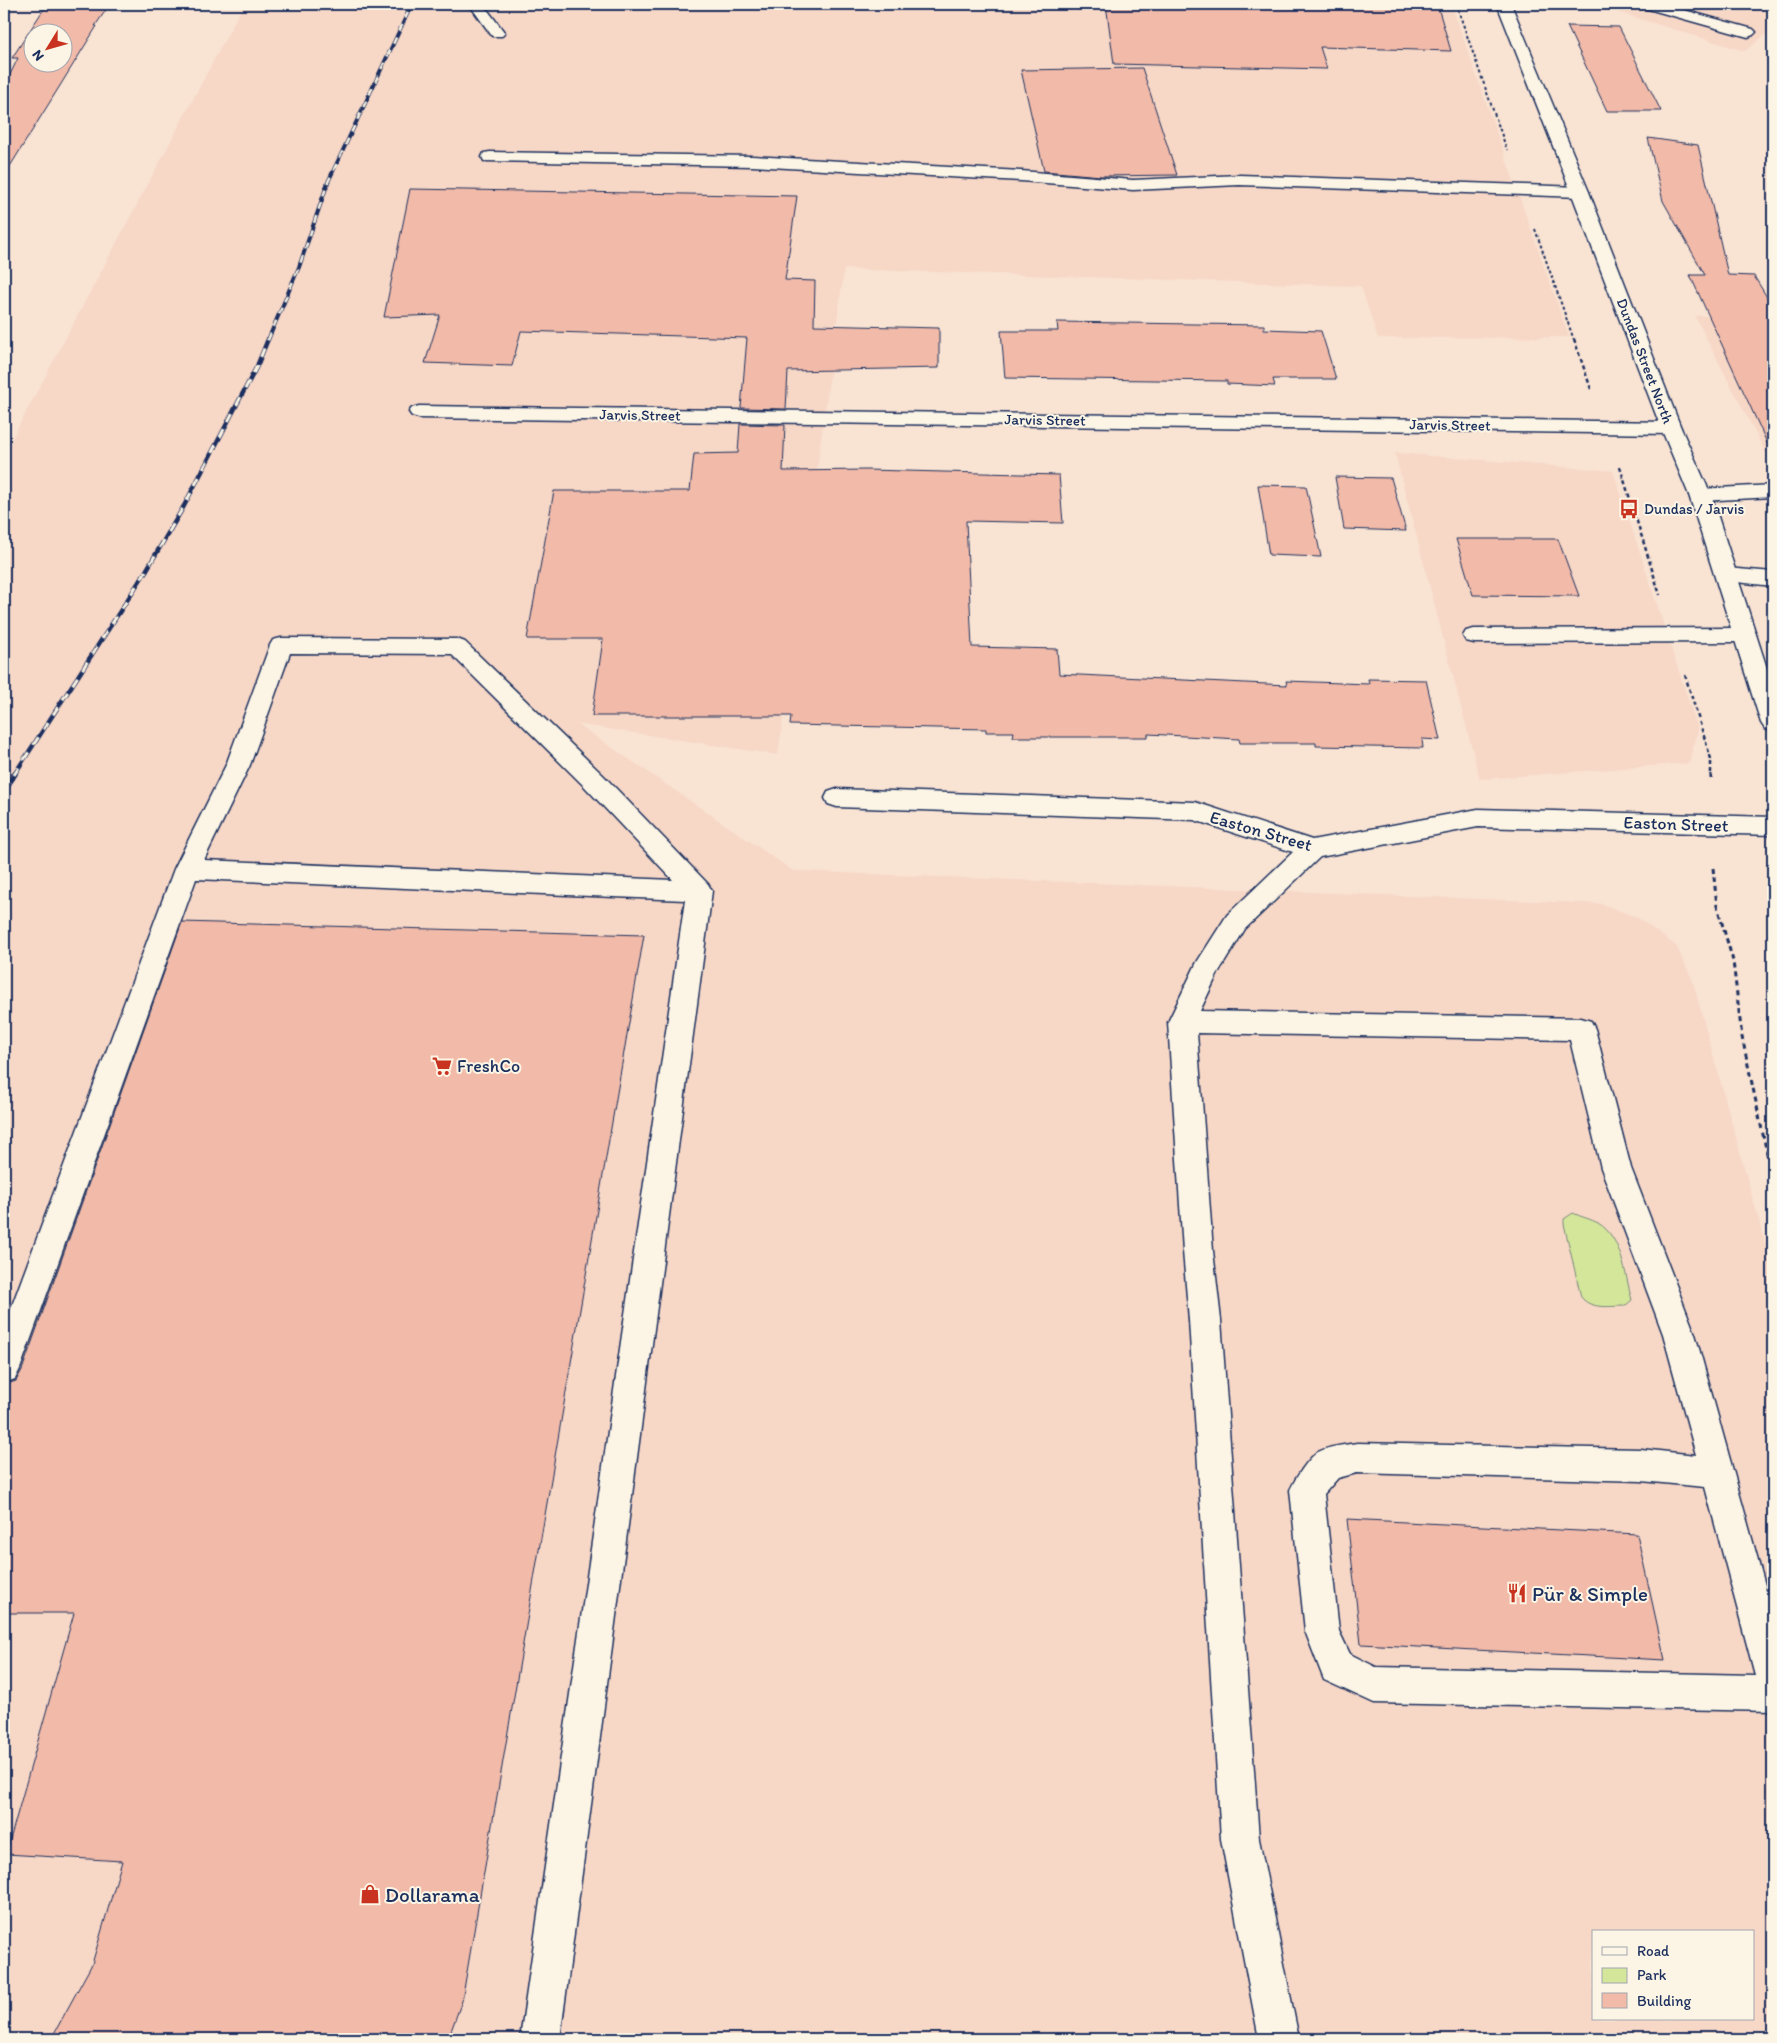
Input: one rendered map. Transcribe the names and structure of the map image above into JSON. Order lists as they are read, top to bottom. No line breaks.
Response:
{"streets":{"main road":["Dundas Street North","Jarvis Street","Easton Street"]},"crossings":[["Dundas Street North","Jarvis Street"]],"places":{"bus stop":["Dundas / Jarvis"],"supermarket":["FreshCo"],"restaurant":["Pür & Simple"],"shop":["Dollarama"]},"legend":["Road","Park","Building"],"north":"bottom left"}
